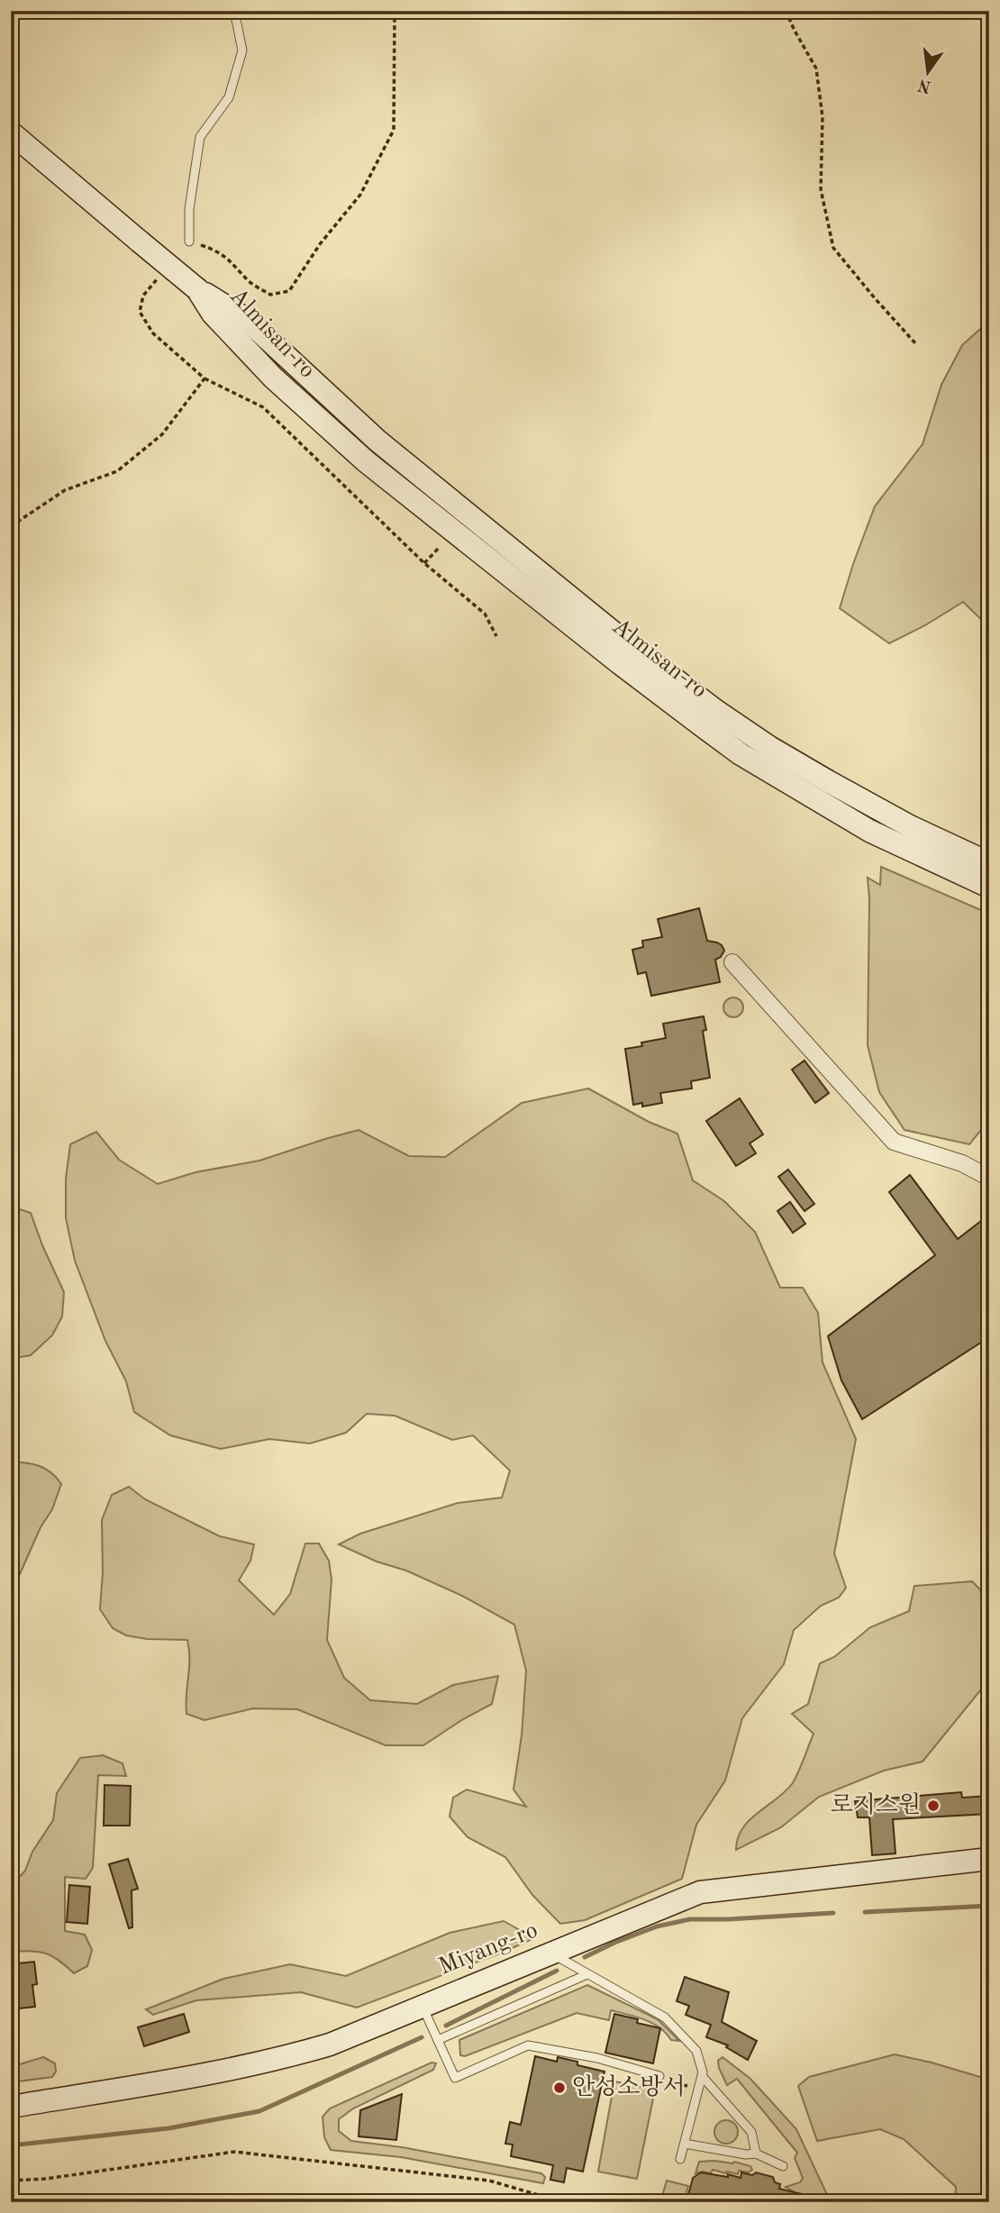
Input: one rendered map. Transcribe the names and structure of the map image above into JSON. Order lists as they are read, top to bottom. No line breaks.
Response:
{"streets":{"main road":["Almisan-ro","Miyang-ro"]},"places":["로지스원","안성소방서"],"north":"bottom"}
